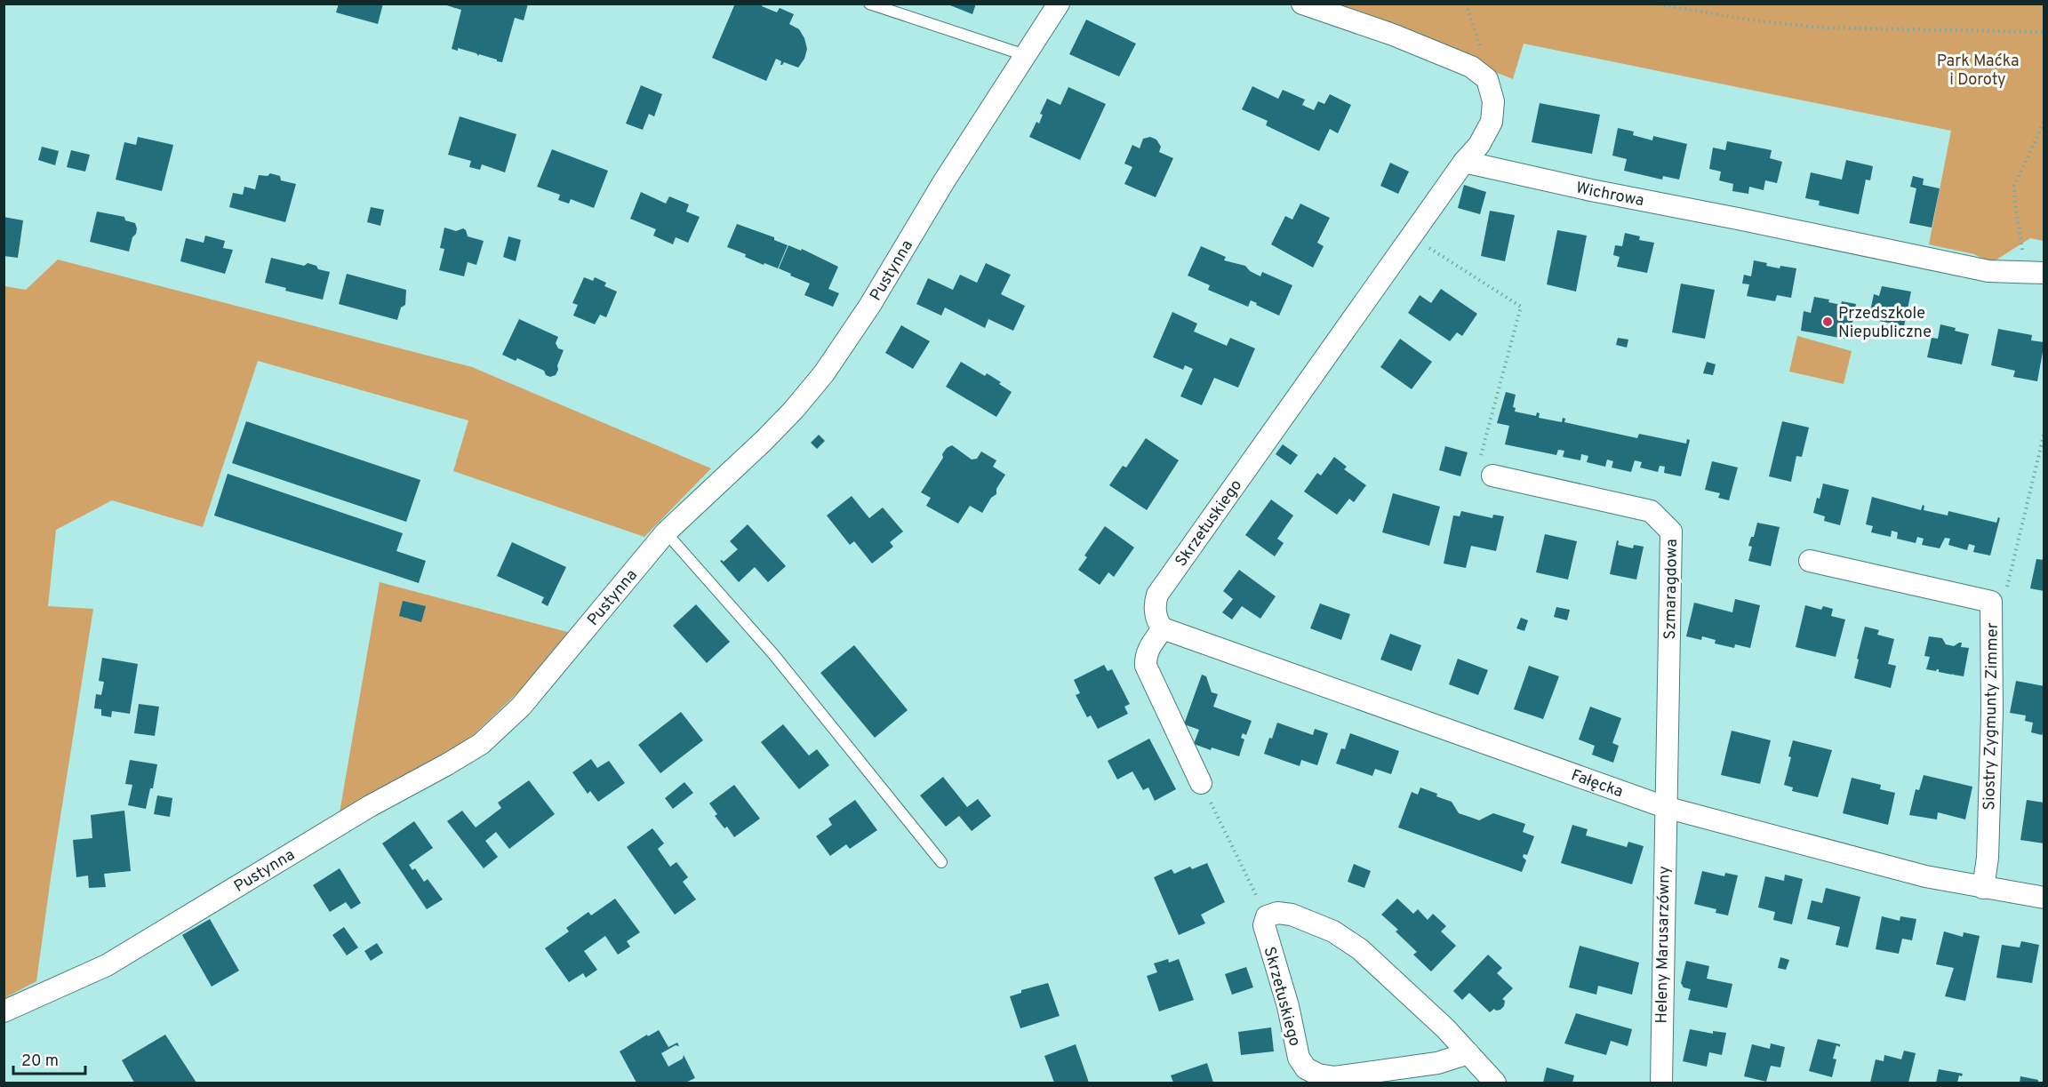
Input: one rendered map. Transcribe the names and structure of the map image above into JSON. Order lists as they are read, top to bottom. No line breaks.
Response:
{"streets":{"street":["Wichrowa","Pustynna","Skrzetuskiego","Szmaragdowa","Siostry Zygmunty Zimmer","Fałęcka","Heleny Marusarzówny"]},"crossings":[["Wichrowa","Skrzetuskiego"],["Skrzetuskiego","Fałęcka"],["Szmaragdowa","Fałęcka"],["Szmaragdowa","Heleny Marusarzówny"],["Siostry Zygmunty Zimmer","Fałęcka"],["Fałęcka","Heleny Marusarzówny"]],"parks":["Park Maćka i Doroty"],"places":["Przedszkole Niepubliczne"],"scale_bar":"20 m"}
